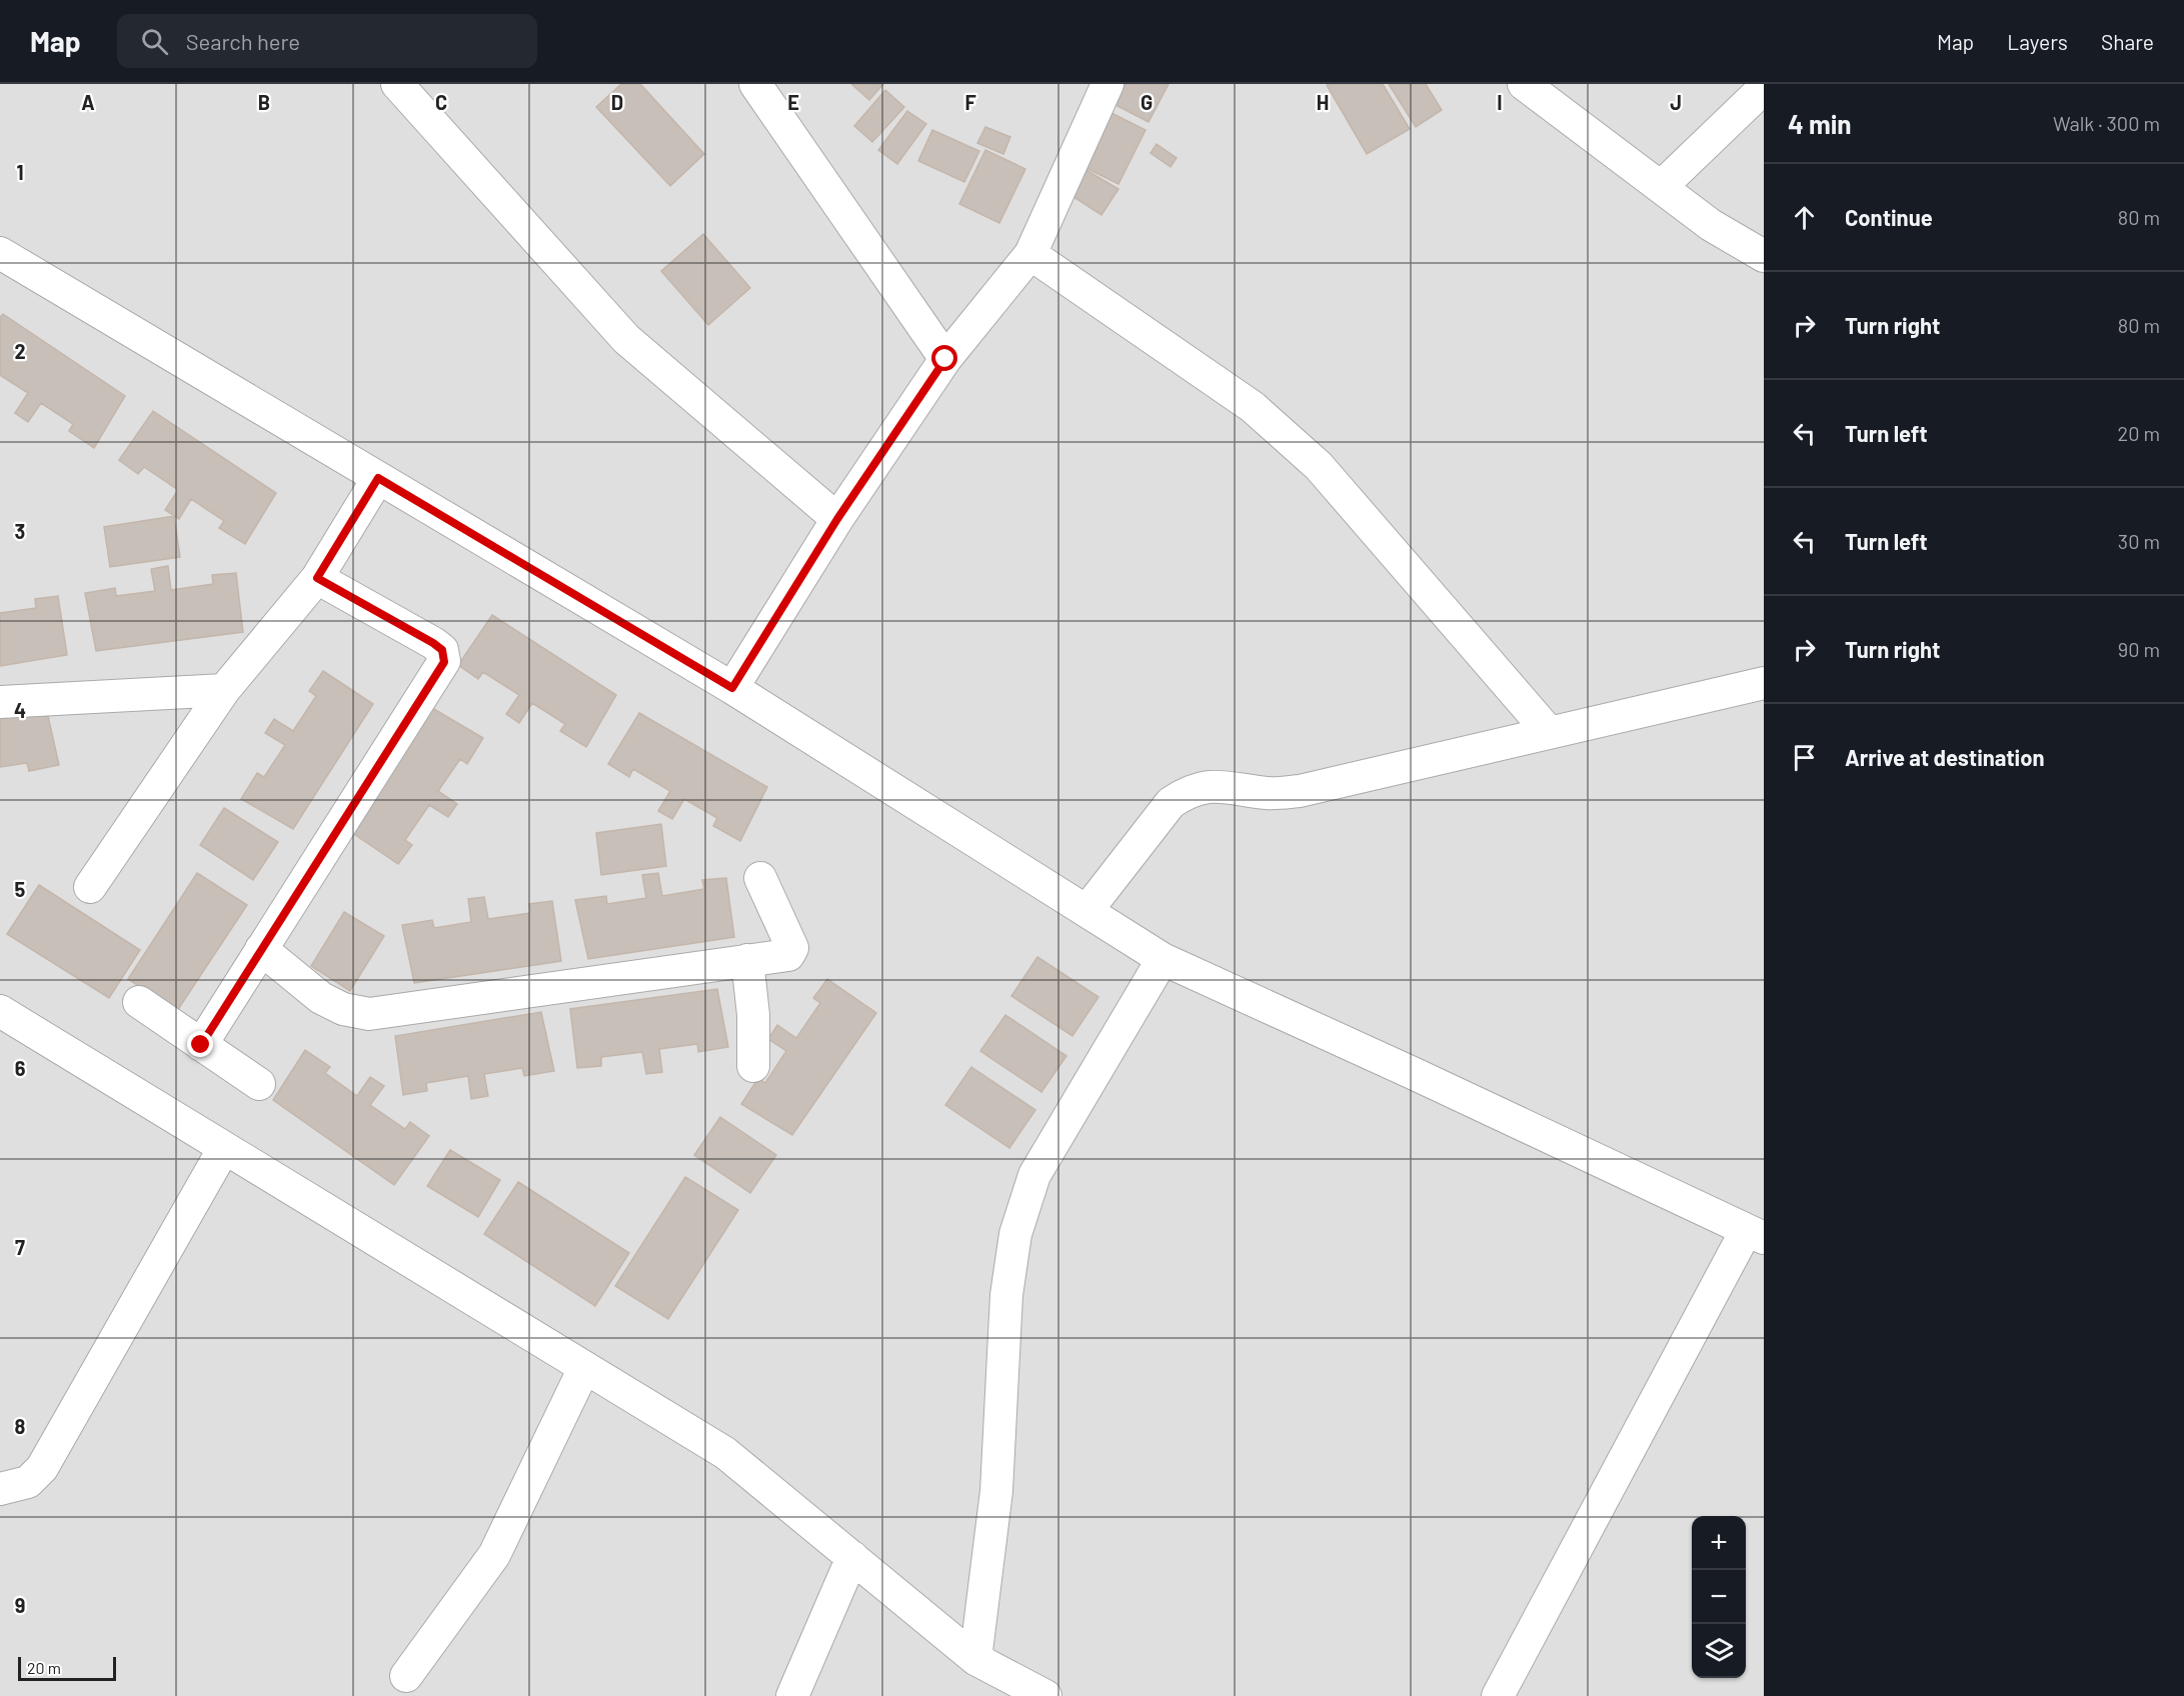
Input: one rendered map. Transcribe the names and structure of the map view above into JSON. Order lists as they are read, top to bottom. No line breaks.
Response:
{"scale_bar":"20 m","page":{"header":"Map","search":"Search here","nav":["Map","Layers","Share"],"heading":["4 min","Walk · 300 m"],"list":[["Continue","80 m"],["Turn right","80 m"],["Turn left","20 m"],["Turn left","30 m"],["Turn right","90 m"],"Arrive at destination"],"map_buttons":["+","−"],"scale":"20 m"},"grid":{"columns":["A","B","C","D","E","F","G","H","I","J"],"rows":["1","2","3","4","5","6","7","8","9"]}}
